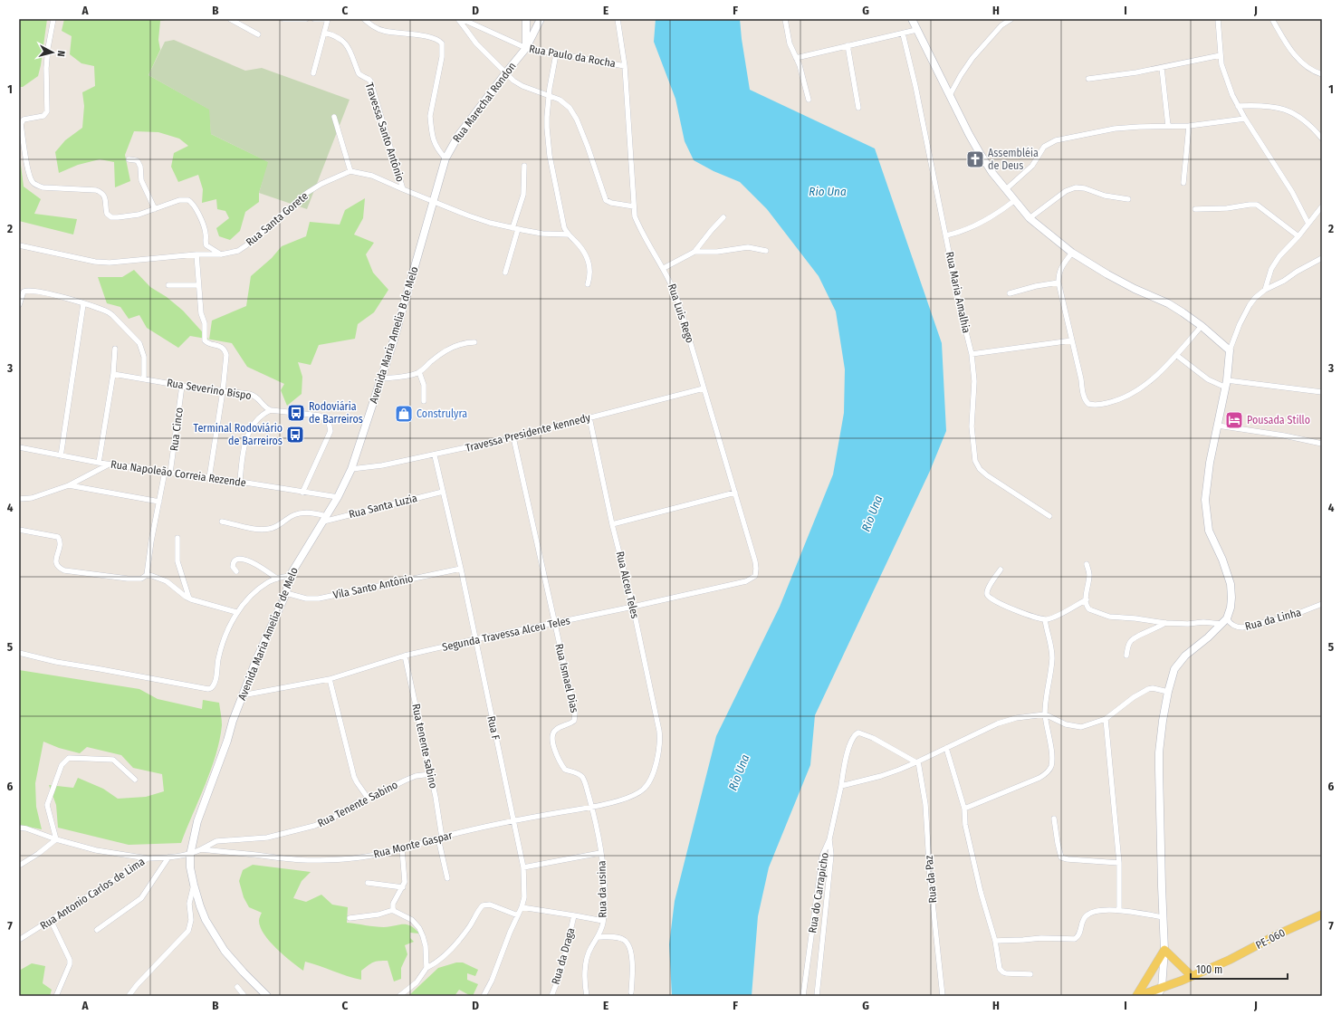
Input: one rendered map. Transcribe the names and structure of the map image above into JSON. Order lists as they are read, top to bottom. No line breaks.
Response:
{"streets":{"main road":["PE-060"],"street":["Rua Paulo da Rocha","Rua Marechal Rondon","Travessa Santo Antônio","Rua Santa Gorete","Rua Maria Amalhia","Rua Luis Rego","Avenida Maria Amelia B de Melo","Rua Severino Bispo","Rua Cinco","Travessa Presidente kennedy","Rua Napoleão Correia Rezende","Rua Santa Luzia","Rua Alceu Teles","Vila Santo Antônio","Rua da Linha","Segunda Travessa Alceu Teles","Rua Ismael Dias","Rua F","Rua tenente sabino","Rua Tenente Sabino","Rua Monte Gaspar","Rua da Paz","Rua da usina","Rua do Carrapicho","Rua Antonio Carlos de Lima","Rua da Draga"]},"crossings":[["Rua Paulo da Rocha","Rua Marechal Rondon"],["Rua Paulo da Rocha","Rua Luis Rego"],["Rua Marechal Rondon","Avenida Maria Amelia B de Melo"],["Rua Luis Rego","Travessa Presidente kennedy"],["Rua Luis Rego","Segunda Travessa Alceu Teles"],["Avenida Maria Amelia B de Melo","Travessa Presidente kennedy"],["Avenida Maria Amelia B de Melo","Rua Napoleão Correia Rezende"],["Avenida Maria Amelia B de Melo","Rua Santa Luzia"],["Avenida Maria Amelia B de Melo","Vila Santo Antônio"],["Avenida Maria Amelia B de Melo","Segunda Travessa Alceu Teles"],["Avenida Maria Amelia B de Melo","Rua Antonio Carlos de Lima"],["Rua Severino Bispo","Rua Cinco"],["Rua Severino Bispo","Rua Napoleão Correia Rezende"],["Rua Cinco","Rua Napoleão Correia Rezende"],["Travessa Presidente kennedy","Rua Alceu Teles"],["Travessa Presidente kennedy","Rua Ismael Dias"],["Travessa Presidente kennedy","Rua F"],["Rua Santa Luzia","Rua F"],["Rua Alceu Teles","Segunda Travessa Alceu Teles"],["Rua Alceu Teles","Rua Ismael Dias"],["Rua Alceu Teles","Rua Monte Gaspar"],["Rua Alceu Teles","Rua da usina"],["Vila Santo Antônio","Rua F"],["Segunda Travessa Alceu Teles","Rua Ismael Dias"],["Segunda Travessa Alceu Teles","Rua F"],["Segunda Travessa Alceu Teles","Rua tenente sabino"],["Rua Ismael Dias","Rua Monte Gaspar"],["Rua Ismael Dias","Rua da usina"],["Rua F","Rua Monte Gaspar"],["Rua tenente sabino","Rua Tenente Sabino"],["Rua tenente sabino","Rua Monte Gaspar"],["Rua Tenente Sabino","Rua Monte Gaspar"],["Rua Monte Gaspar","Rua da usina"]],"water":["Rio Una"],"places":{"church":["Assembléia de Deus"],"bus stop":["Rodoviária de Barreiros","Terminal Rodoviário de Barreiros"],"shop":["Construlyra"],"hotel":["Pousada Stillo"]},"scale_bar":"100 m","north":"right","grid":{"columns":["A","B","C","D","E","F","G","H","I","J"],"rows":["1","2","3","4","5","6","7"]}}
